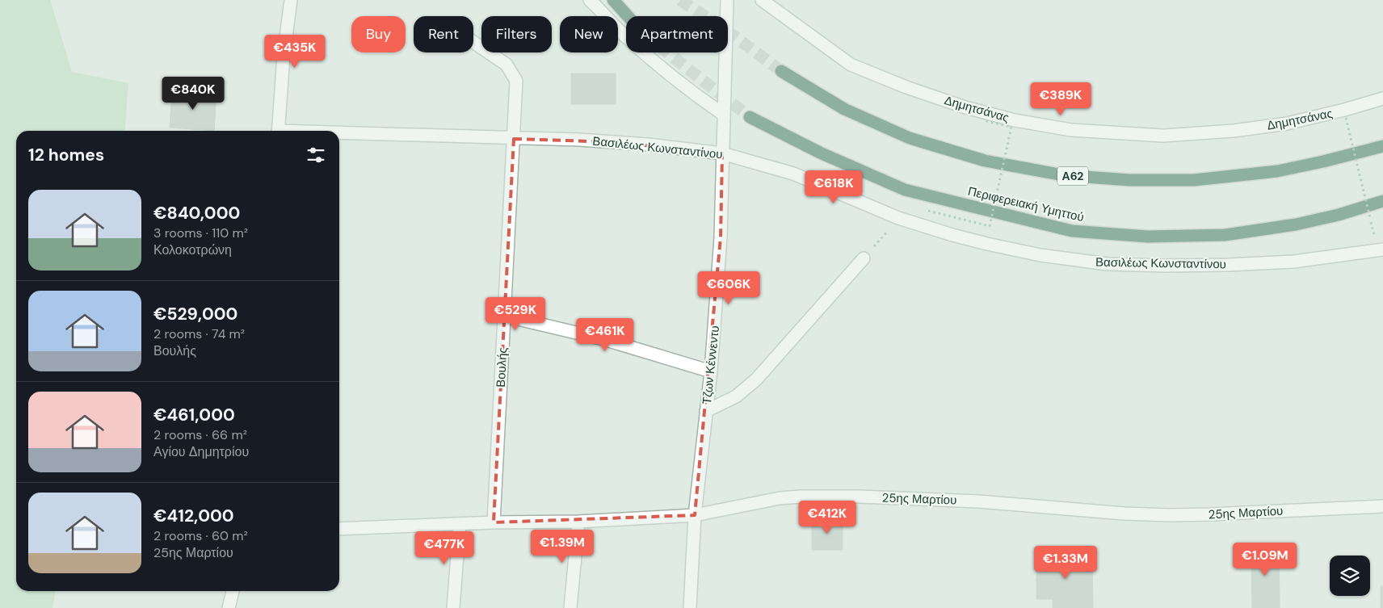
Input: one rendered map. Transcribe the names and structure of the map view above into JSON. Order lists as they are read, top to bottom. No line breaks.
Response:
{"streets":{"highway":["Α62","Περιφερειακή Υμηττού"],"street":["Δημητσάνας","Βασιλέως Κωνσταντίνου","Τζων Κέννεντυ","Βουλής","25ης Μαρτίου"]},"crossings":[["Βασιλέως Κωνσταντίνου","Τζων Κέννεντυ"],["Βασιλέως Κωνσταντίνου","Βουλής"],["Τζων Κέννεντυ","25ης Μαρτίου"],["Βουλής","25ης Μαρτίου"]],"page":{"chip":["Buy","Rent","Filters","New","Apartment"],"price":["€435K","€840K","€389K","€618K","€606K","€529K","€461K","€412K","€1.39M","€477K","€1.09M","€1.33M"],"heading":"12 homes","list":[{"name":"€840,000","note":"3 rooms · 110 m² · Κολοκοτρώνη"},{"name":"€529,000","note":"2 rooms · 74 m² · Βουλής"},{"name":"€461,000","note":"2 rooms · 66 m² · Αγίου Δημητρίου"},{"name":"€412,000","note":"2 rooms · 60 m² · 25ης Μαρτίου"}]}}
